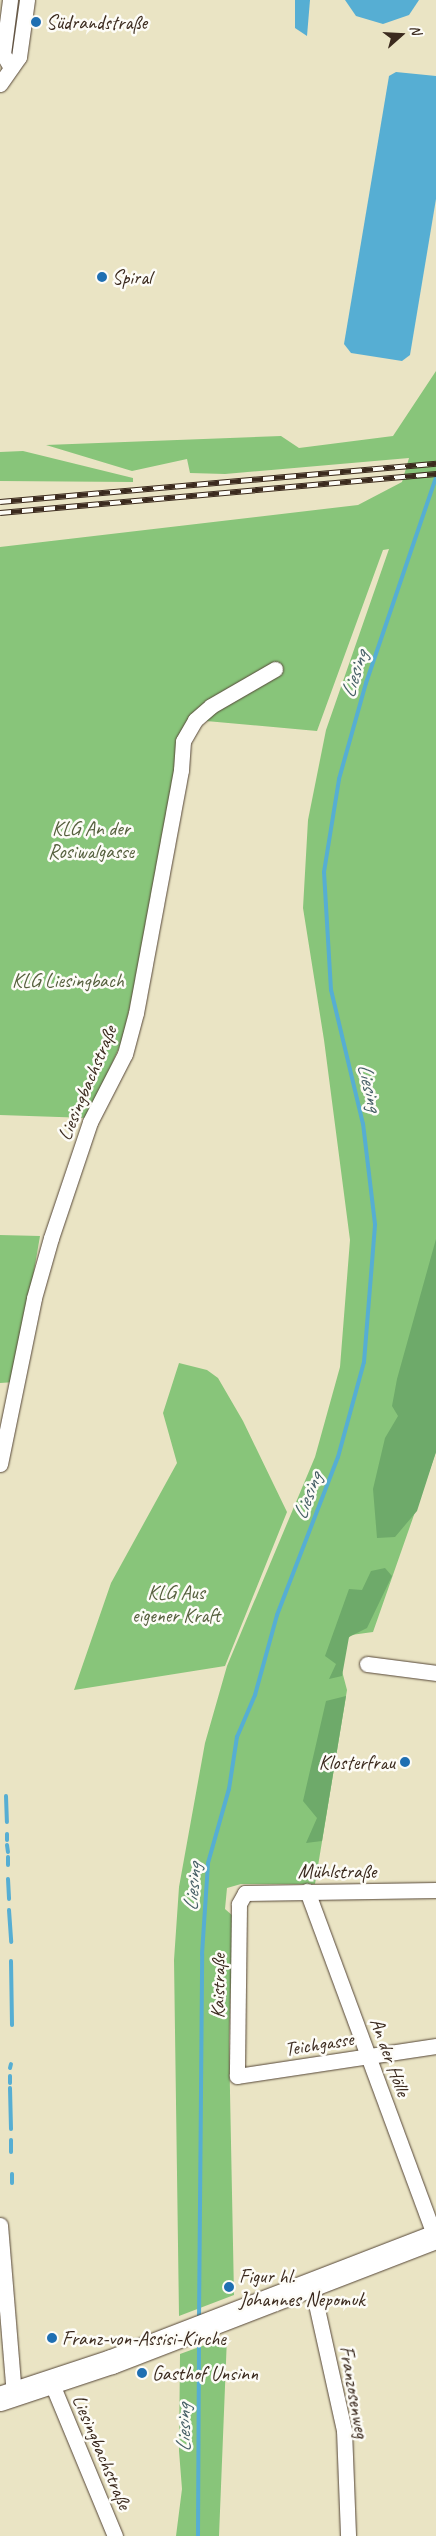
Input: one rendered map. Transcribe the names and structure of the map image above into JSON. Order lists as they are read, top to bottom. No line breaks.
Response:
{"streets":{"street":["Liesingbachstraße","Mühlstraße","Kaistraße","Teichgasse","An der Hölle","Franzosenweg"]},"crossings":[["Mühlstraße","Kaistraße"],["Mühlstraße","An der Hölle"],["Kaistraße","Teichgasse"],["Teichgasse","An der Hölle"]],"water":["Liesing"],"parks":["KLG An der Rosiwalgasse","KLG Liesingbach","KLG Aus eigener Kraft"],"places":["Südrandstraße","Spiral","Klosterfrau","Figur hl. Johannes Nepomuk","Franz-von-Assisi-Kirche","Gasthof Unsinn"],"north":"right"}
